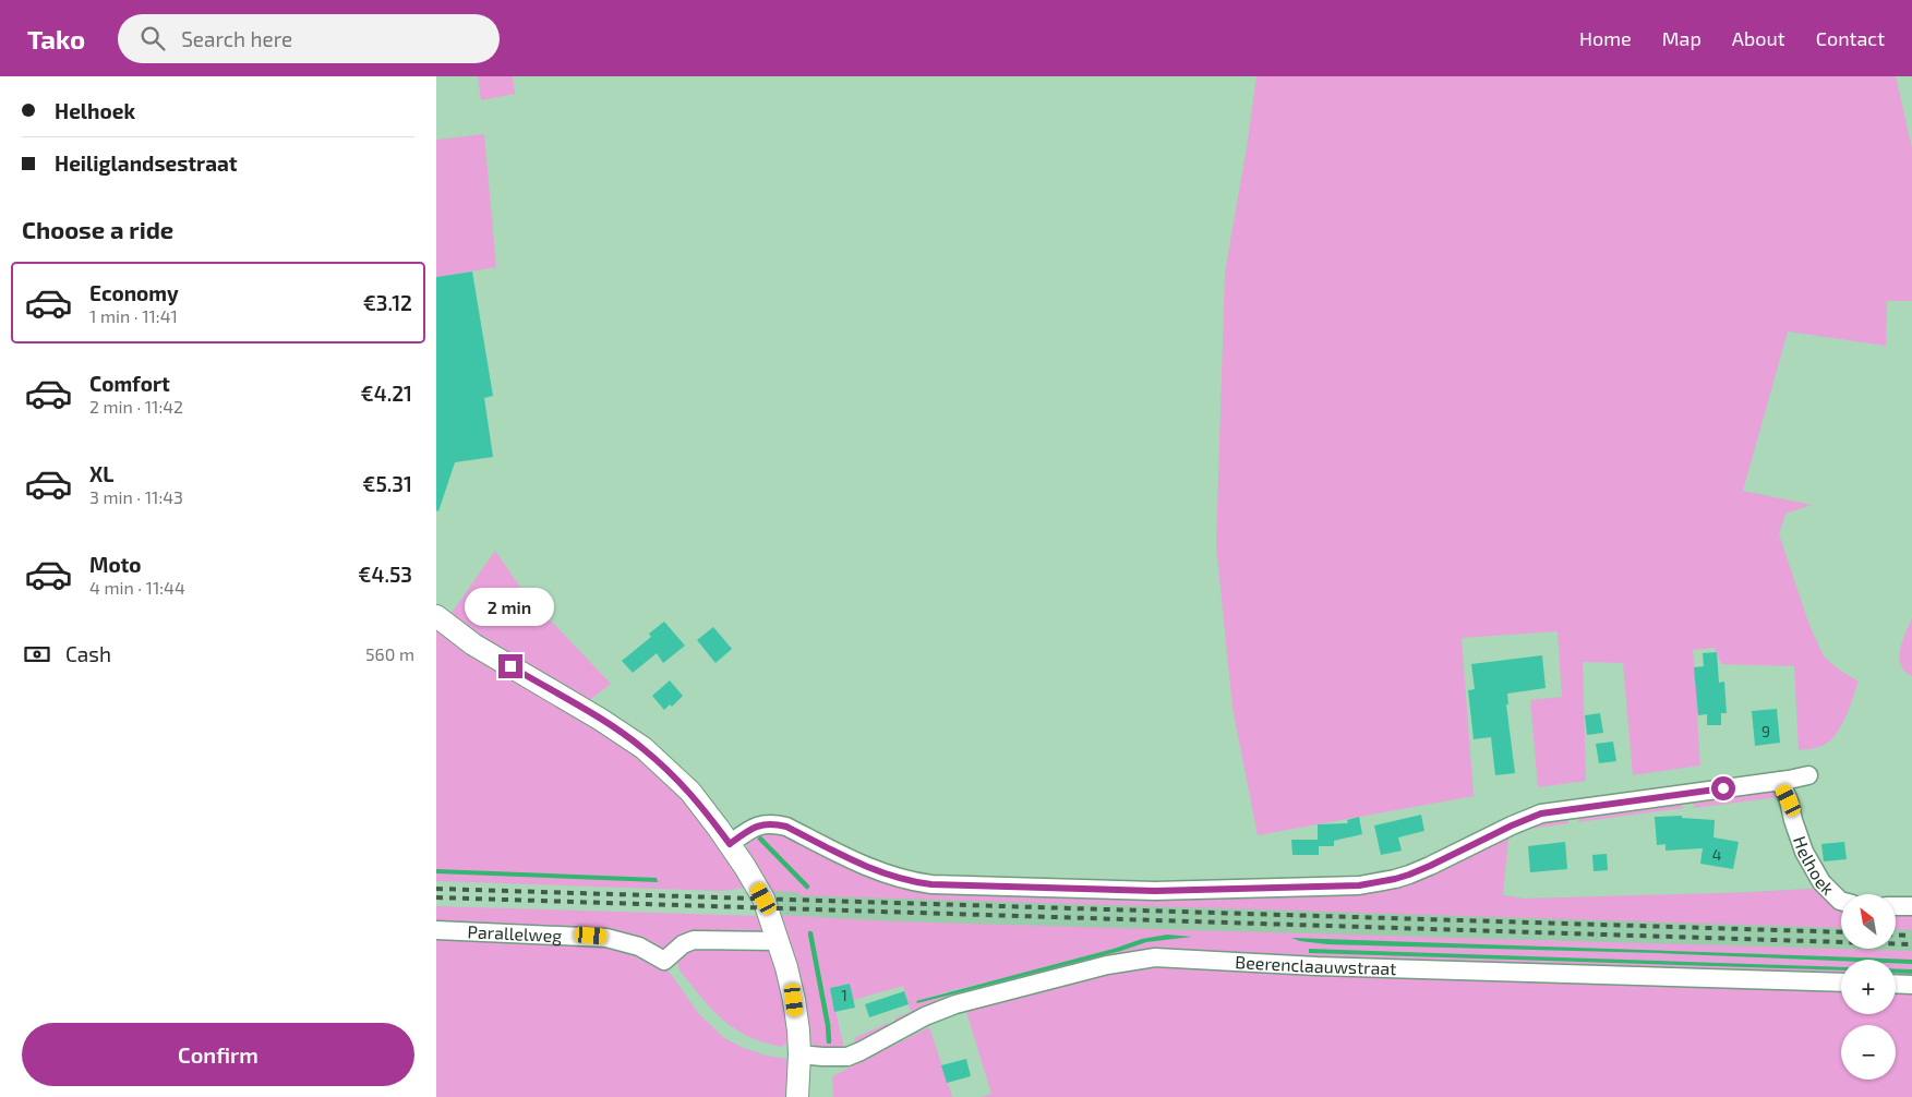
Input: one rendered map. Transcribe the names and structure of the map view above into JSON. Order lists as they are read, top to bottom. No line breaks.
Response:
{"streets":{"street":["Helhoek","Parallelweg","Beerenclaauwstraat"]},"house_numbers":["9","4","1"],"north":"top left","page":{"header":"Tako","search":"Search here","nav":["Home","Map","About","Contact"],"banner":["Helhoek","Heiliglandsestraat"],"heading":"Choose a ride","list":[{"name":"Economy","note":"1 min · 11:41","value":"€3.12"},{"name":"Comfort","note":"2 min · 11:42","value":"€4.21"},{"name":"XL","note":"3 min · 11:43","value":"€5.31"},{"name":"Moto","note":"4 min · 11:44","value":"€4.53"}],"bubble":"2 min","pay":["Cash","560 m"],"map_buttons":["+","−"],"buttons":"Confirm"}}
